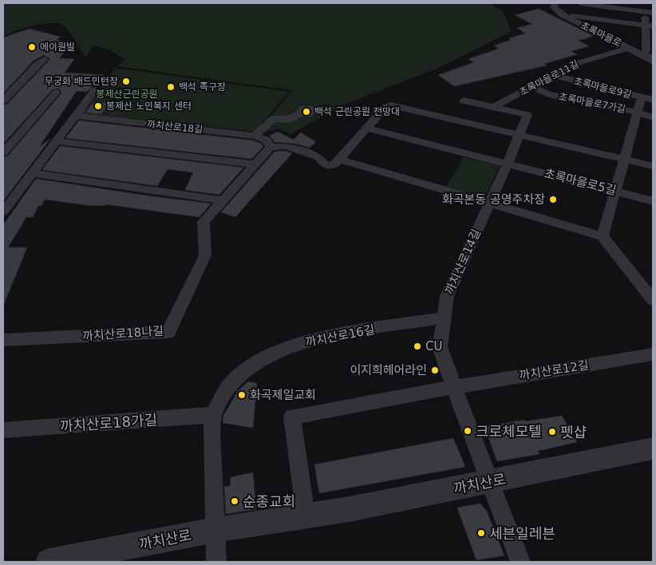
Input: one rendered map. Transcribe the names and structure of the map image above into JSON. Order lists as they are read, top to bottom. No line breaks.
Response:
{"streets":{"street":["초록마을로","초록마을로11길","초록마을로9길","초록마을로7가길","까치산로18길","초록마을로5길","까치산로14길","까치산로18나길","까치산로16길","까치산로12길","까치산로18가길","까치산로"]},"crossings":[["초록마을로","초록마을로11길"],["초록마을로11길","초록마을로9길"],["초록마을로11길","초록마을로7가길"],["초록마을로11길","까치산로14길"],["까치산로18길","까치산로18나길"],["초록마을로5길","까치산로14길"],["까치산로14길","까치산로16길"],["까치산로14길","까치산로12길"],["까치산로14길","까치산로"],["까치산로16길","까치산로18가길"],["까치산로16길","까치산로"]],"parks":["봉제산근린공원"],"places":["에이원빌","무궁화 배드민턴장","백석 족구장","봉제산 노인복지 센터","백석 근린공원 전망대","화곡본동 공영주차장","CU","이지희헤어라인","화곡제일교회","크로체모텔","펫샵","순종교회","세븐일레븐"]}
